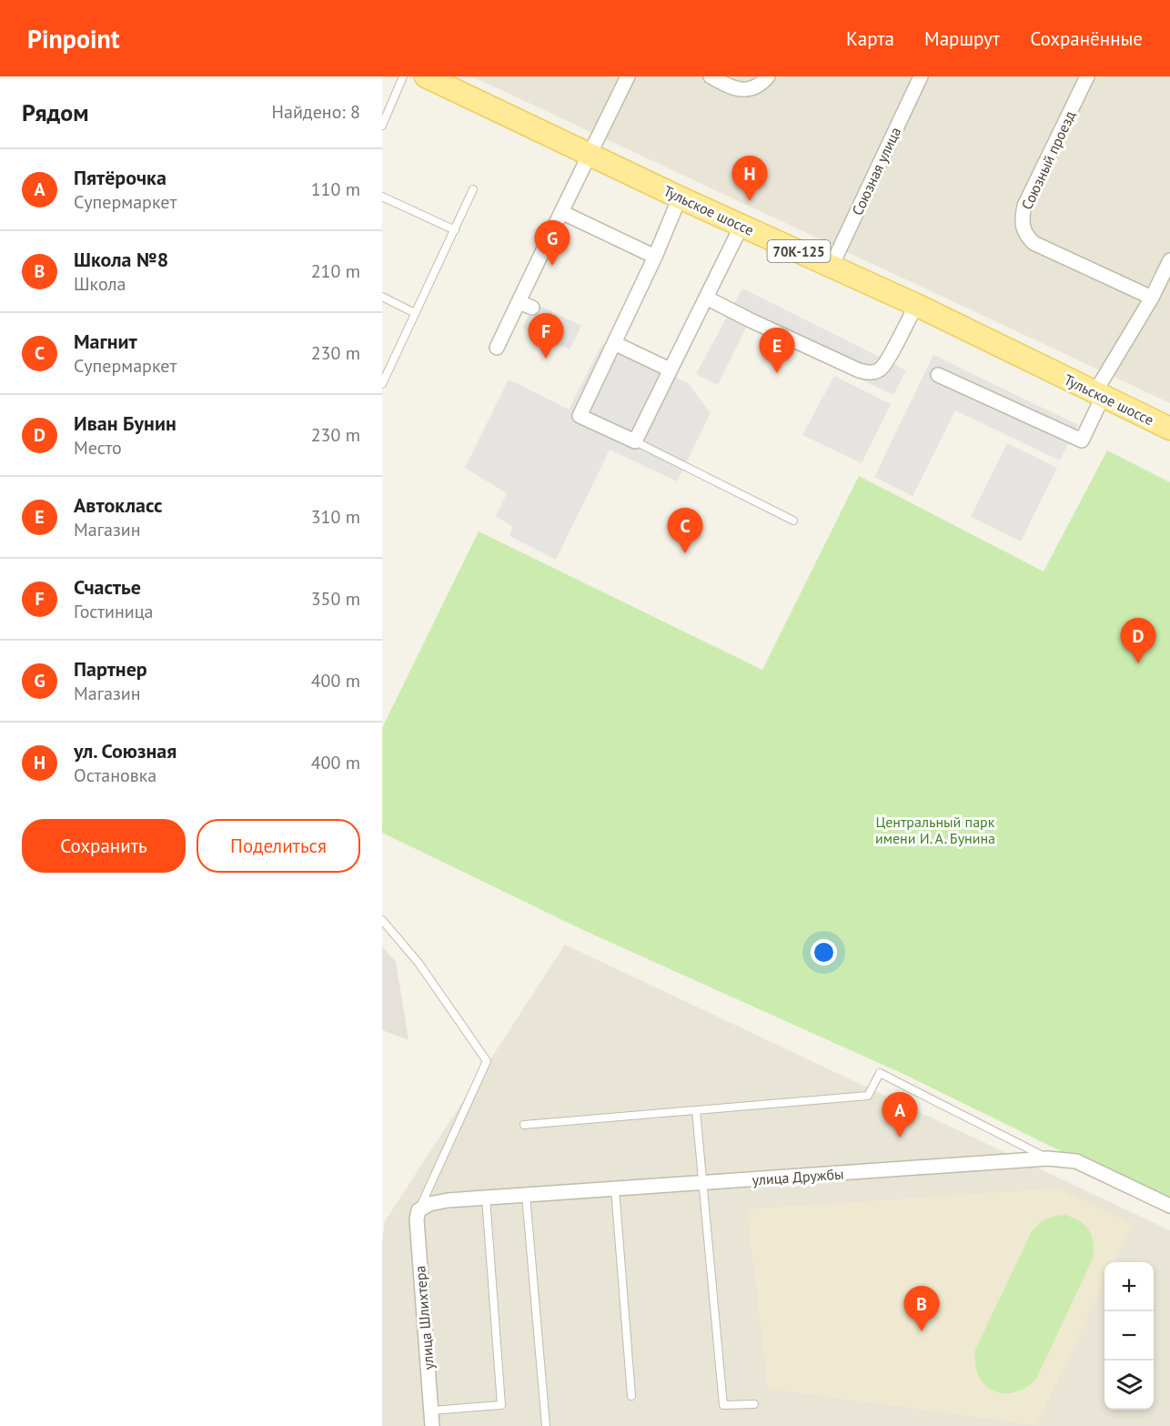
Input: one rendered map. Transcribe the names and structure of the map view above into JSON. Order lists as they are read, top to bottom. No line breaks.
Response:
{"streets":{"main road":["Тульское шоссе","70К-125"],"street":["Союзный проезд","Союзная улица","улица Дружбы","улица Шлихтера"]},"crossings":[["Союзная улица","Тульское шоссе"],["улица Дружбы","улица Шлихтера"]],"parks":["Центральный парк имени И. А. Бунина"],"page":{"header":"Pinpoint","nav":["Карта","Маршрут","Сохранённые"],"heading":["Рядом","Найдено: 8"],"list":[{"mark":"A","name":"Пятёрочка","note":"Супермаркет","value":"110 m"},{"mark":"B","name":"Школа №8","note":"Школа","value":"210 m"},{"mark":"C","name":"Магнит","note":"Супермаркет","value":"230 m"},{"mark":"D","name":"Иван Бунин","note":"Место","value":"230 m"},{"mark":"E","name":"Автокласс","note":"Магазин","value":"310 m"},{"mark":"F","name":"Счастье","note":"Гостиница","value":"350 m"},{"mark":"G","name":"Партнер","note":"Магазин","value":"400 m"},{"mark":"H","name":"ул. Союзная","note":"Остановка","value":"400 m"}],"pins":["H","G","F","E","C","D","A","B"],"buttons":["Сохранить","Поделиться"],"map_buttons":["+","−"]}}
